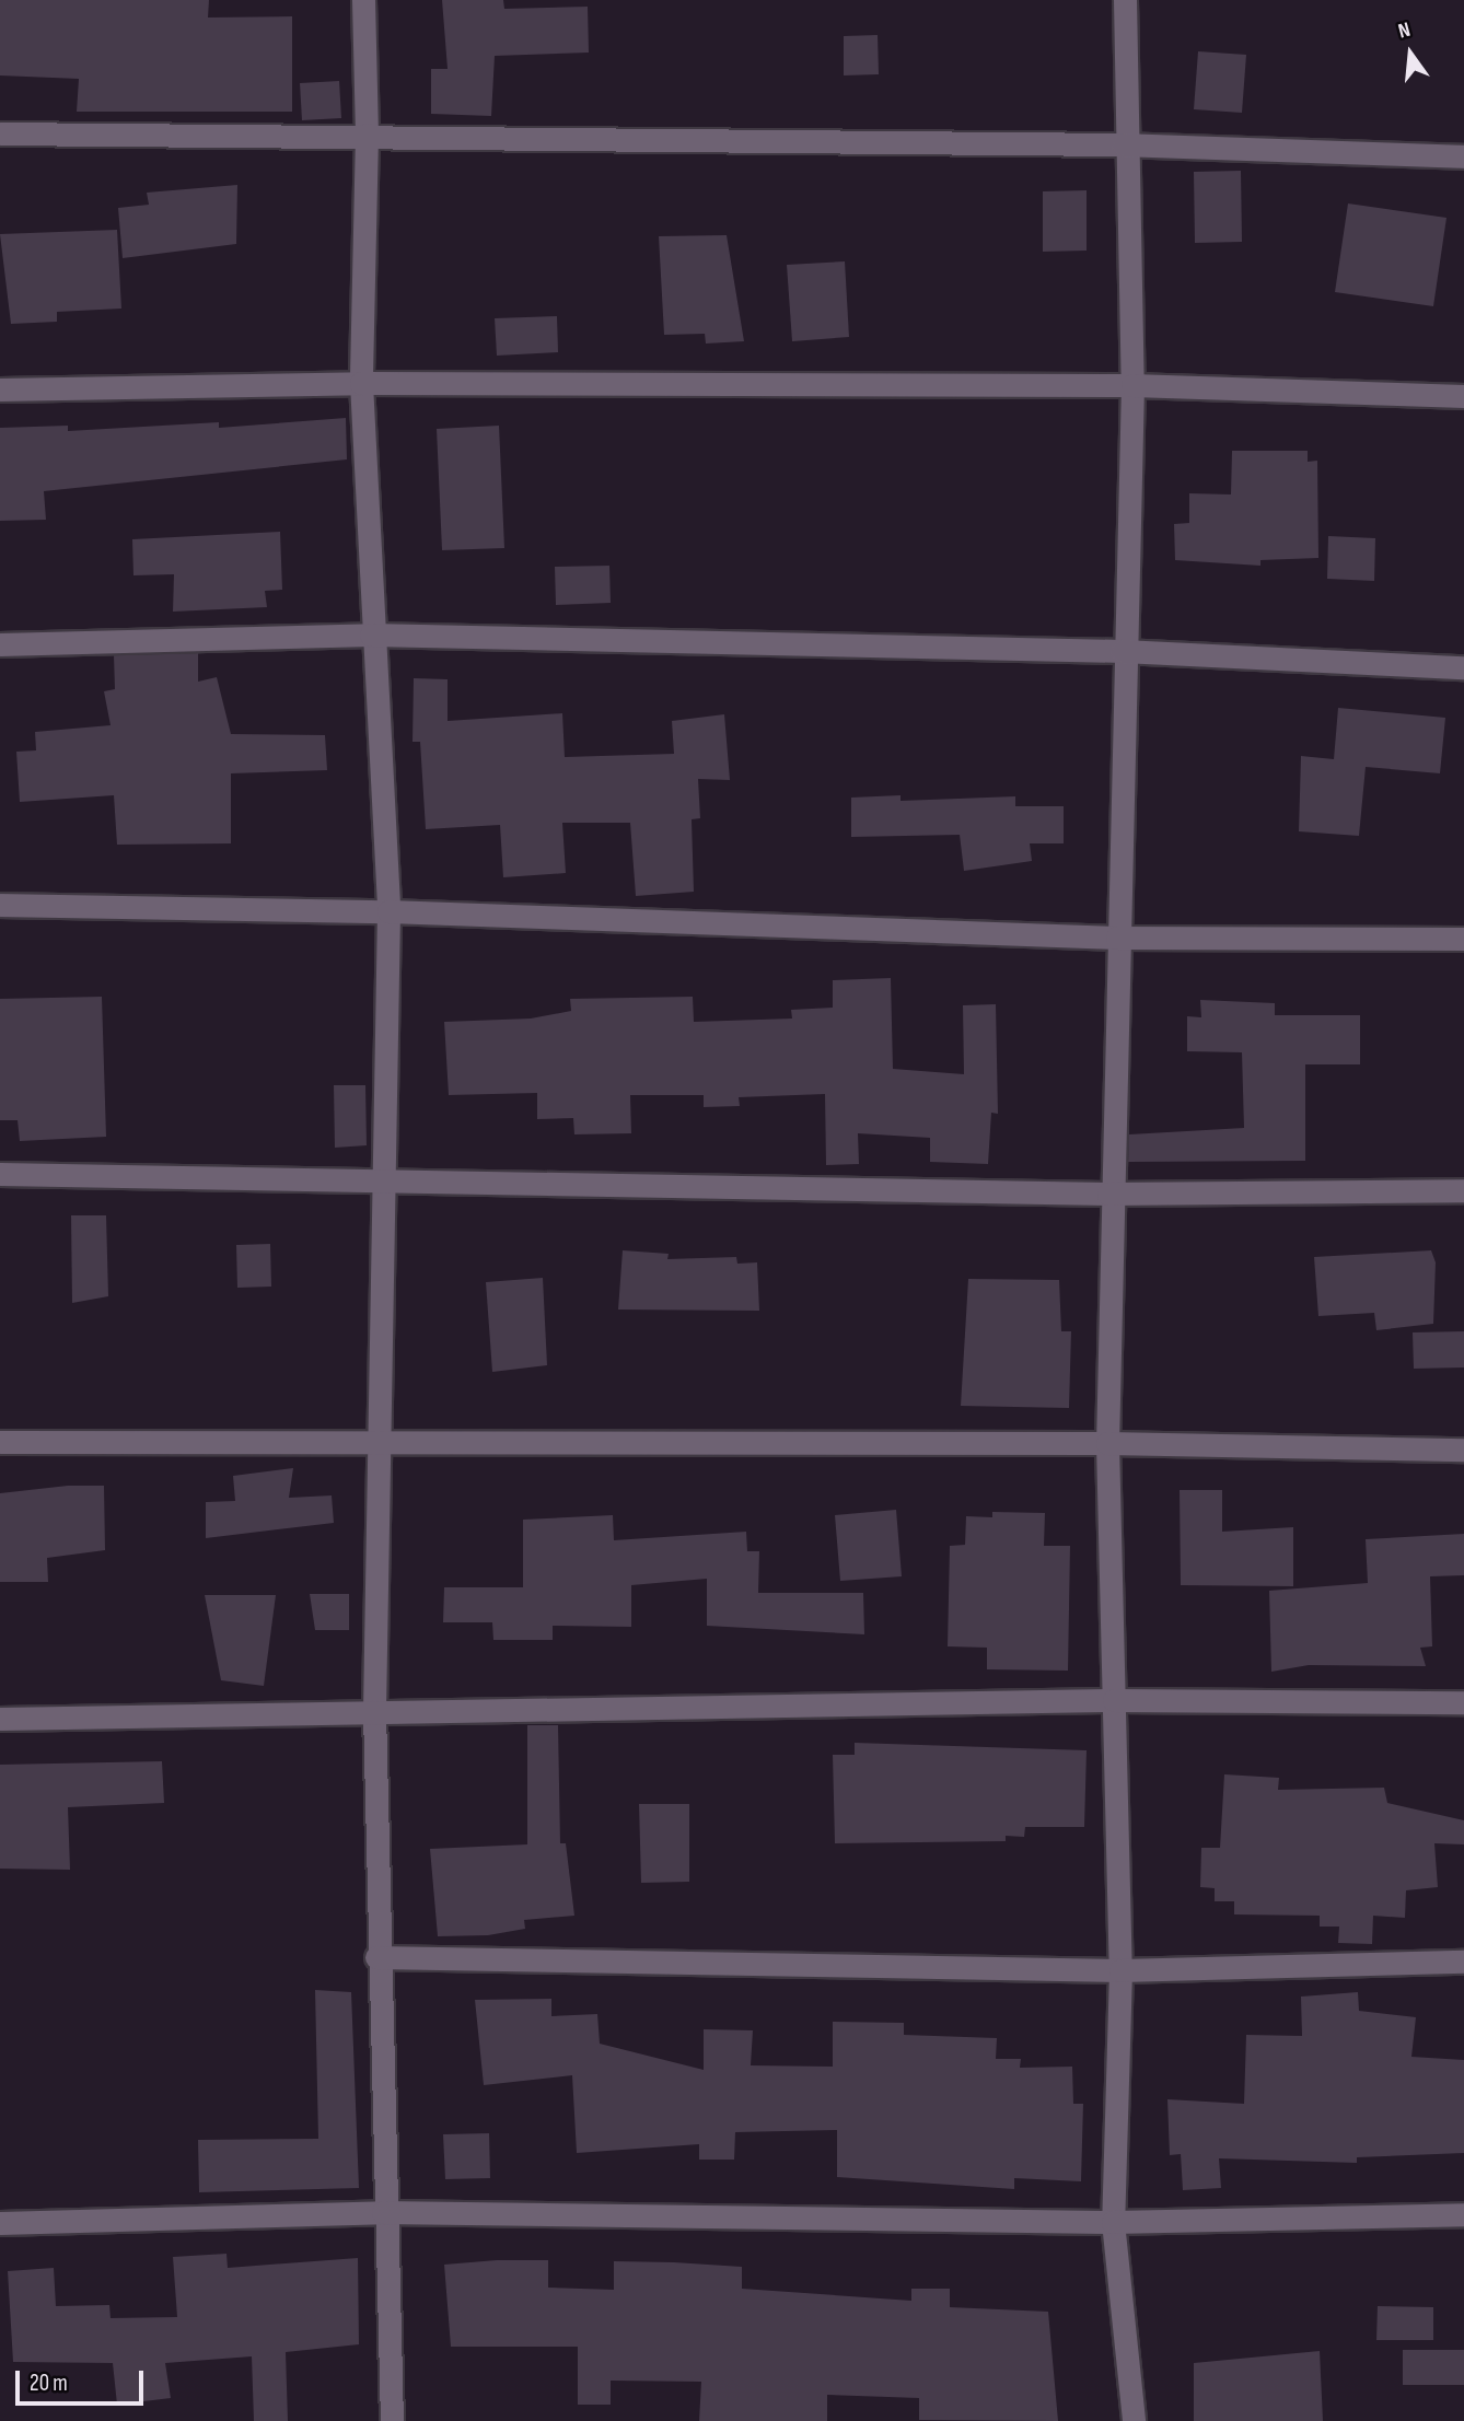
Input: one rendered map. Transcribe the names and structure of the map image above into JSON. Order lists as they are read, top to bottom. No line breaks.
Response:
{"scale_bar":"20 m","north":"top"}
